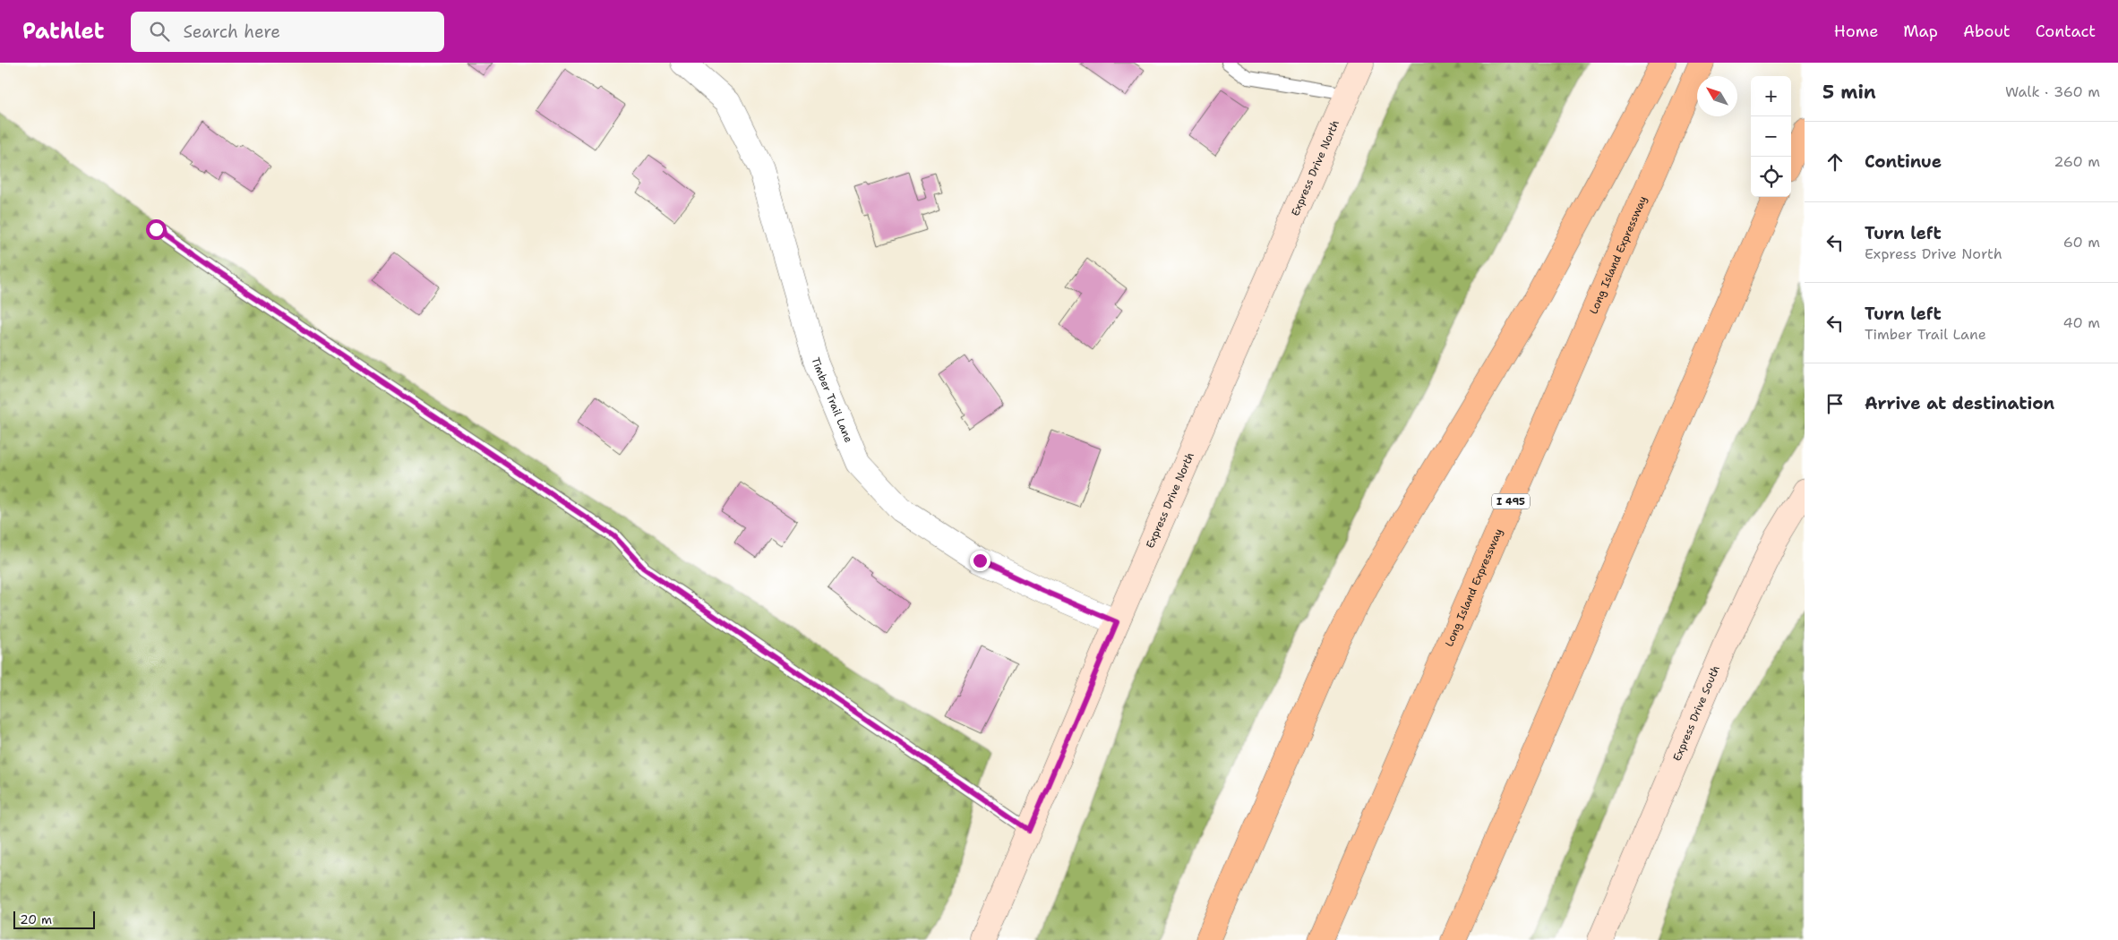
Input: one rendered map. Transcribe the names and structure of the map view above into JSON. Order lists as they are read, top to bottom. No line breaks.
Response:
{"streets":{"highway":["Long Island Expressway","I 495"],"main road":["Express Drive North","Express Drive South"],"street":["Timber Trail Lane"]},"crossings":[["Express Drive North","Timber Trail Lane"]],"scale_bar":"20 m","north":"top left","page":{"header":"Pathlet","search":"Search here","nav":["Home","Map","About","Contact"],"heading":["5 min","Walk · 360 m"],"map_buttons":["+","−"],"list":[["Continue","260 m"],["Turn left","Express Drive North","60 m"],["Turn left","Timber Trail Lane","40 m"],"Arrive at destination"],"scale":"20 m"}}
